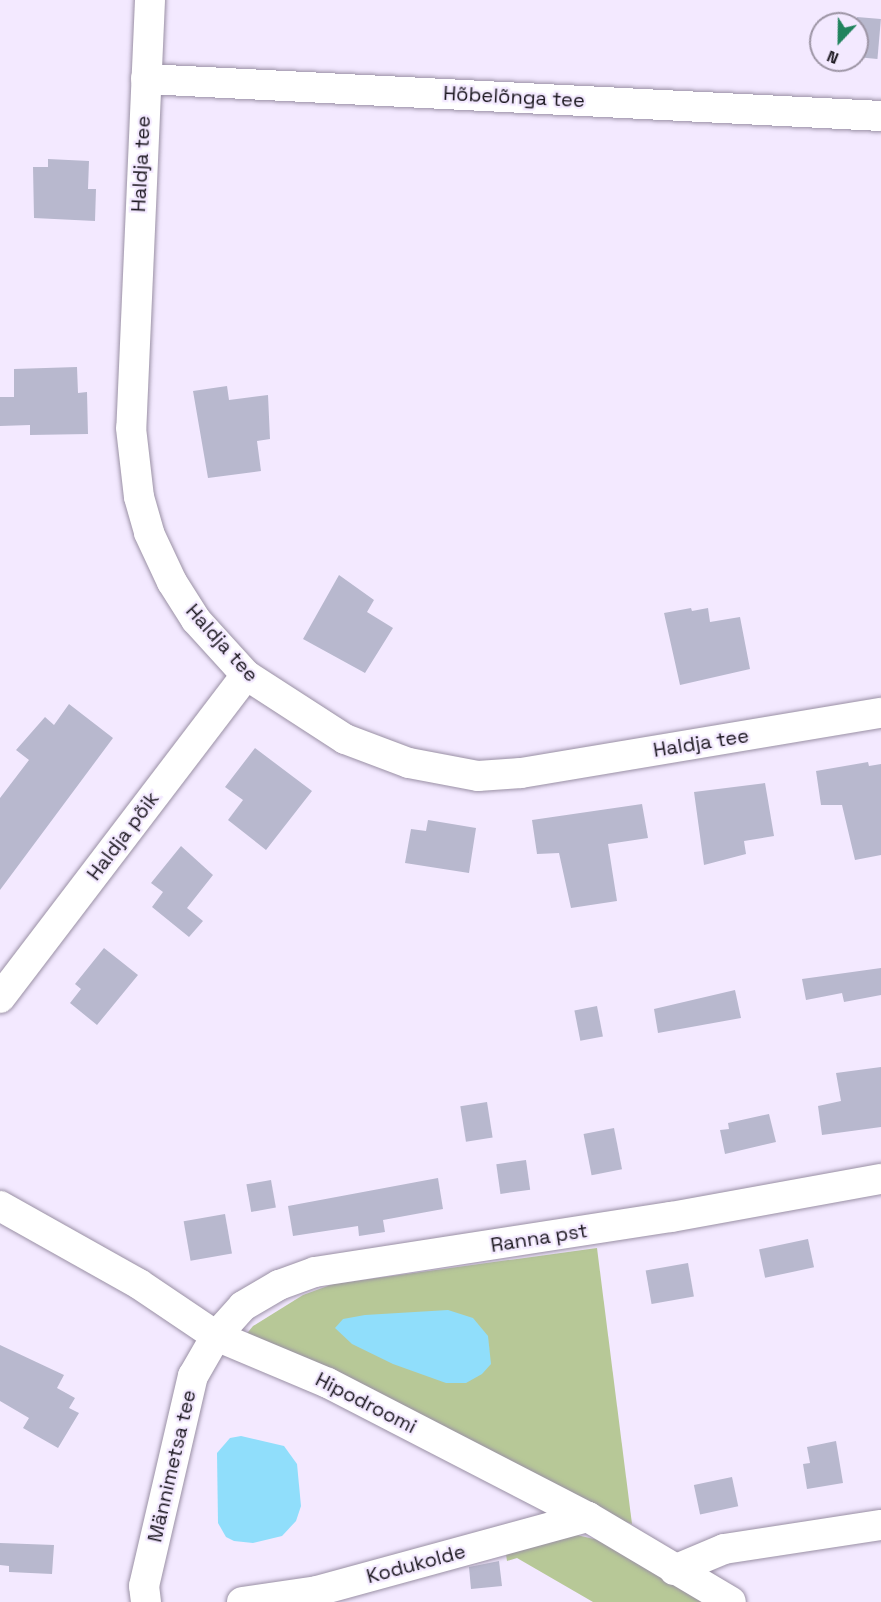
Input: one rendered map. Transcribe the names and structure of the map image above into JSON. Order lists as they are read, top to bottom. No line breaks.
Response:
{"streets":{"street":["Hõbelõnga tee","Haldja tee","Haldja põik","Ranna pst","Hipodroomi","Männimetsa tee","Kodukolde"]},"crossings":[["Hõbelõnga tee","Haldja tee"],["Haldja tee","Haldja põik"],["Ranna pst","Hipodroomi"],["Ranna pst","Männimetsa tee"],["Hipodroomi","Männimetsa tee"],["Hipodroomi","Kodukolde"]],"north":"bottom"}
